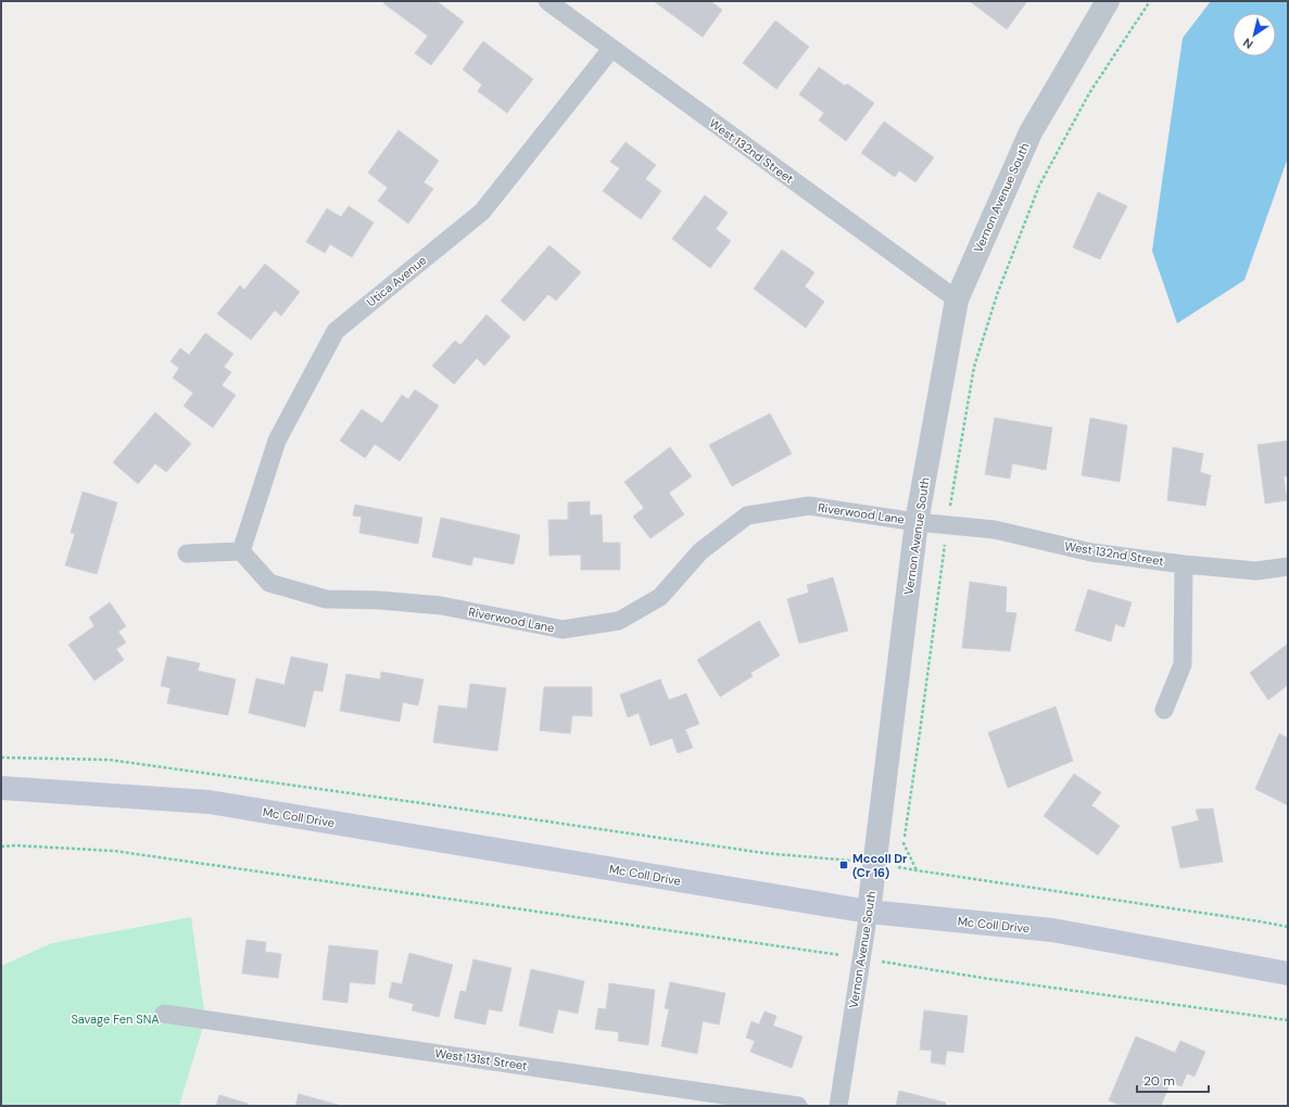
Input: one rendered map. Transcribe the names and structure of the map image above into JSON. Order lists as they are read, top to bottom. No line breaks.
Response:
{"streets":{"main road":["Mc Coll Drive"],"street":["West 132nd Street","Vernon Avenue South","Utica Avenue","Riverwood Lane","West 131st Street"]},"crossings":[["West 132nd Street","Vernon Avenue South"],["West 132nd Street","Utica Avenue"],["West 132nd Street","Riverwood Lane"],["Vernon Avenue South","Riverwood Lane"],["Vernon Avenue South","Mc Coll Drive"],["Utica Avenue","Riverwood Lane"]],"parks":["Savage Fen SNA"],"places":{"transit":["Mccoll Dr (Cr 16)"]},"scale_bar":"20 m","north":"bottom left"}
